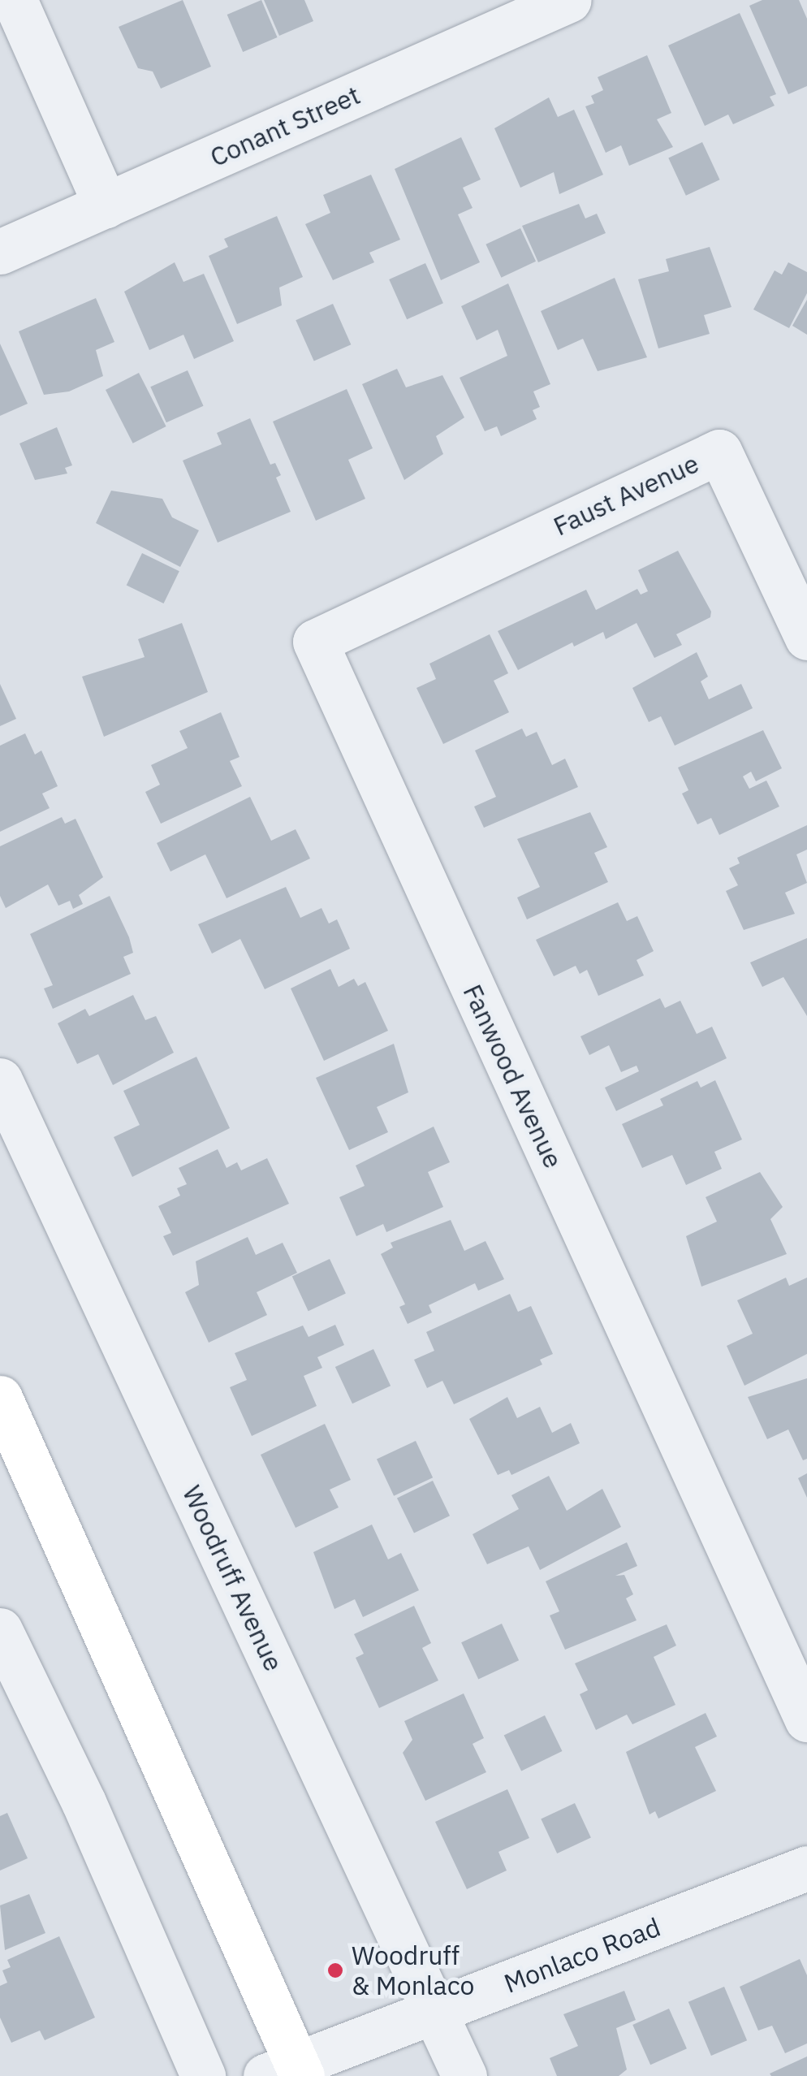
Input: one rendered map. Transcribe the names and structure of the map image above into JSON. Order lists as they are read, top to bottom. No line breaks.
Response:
{"streets":{"street":["Conant Street","Faust Avenue","Fanwood Avenue","Woodruff Avenue","Monlaco Road"]},"crossings":[["Faust Avenue","Fanwood Avenue"],["Woodruff Avenue","Monlaco Road"]],"places":["Woodruff & Monlaco"]}
